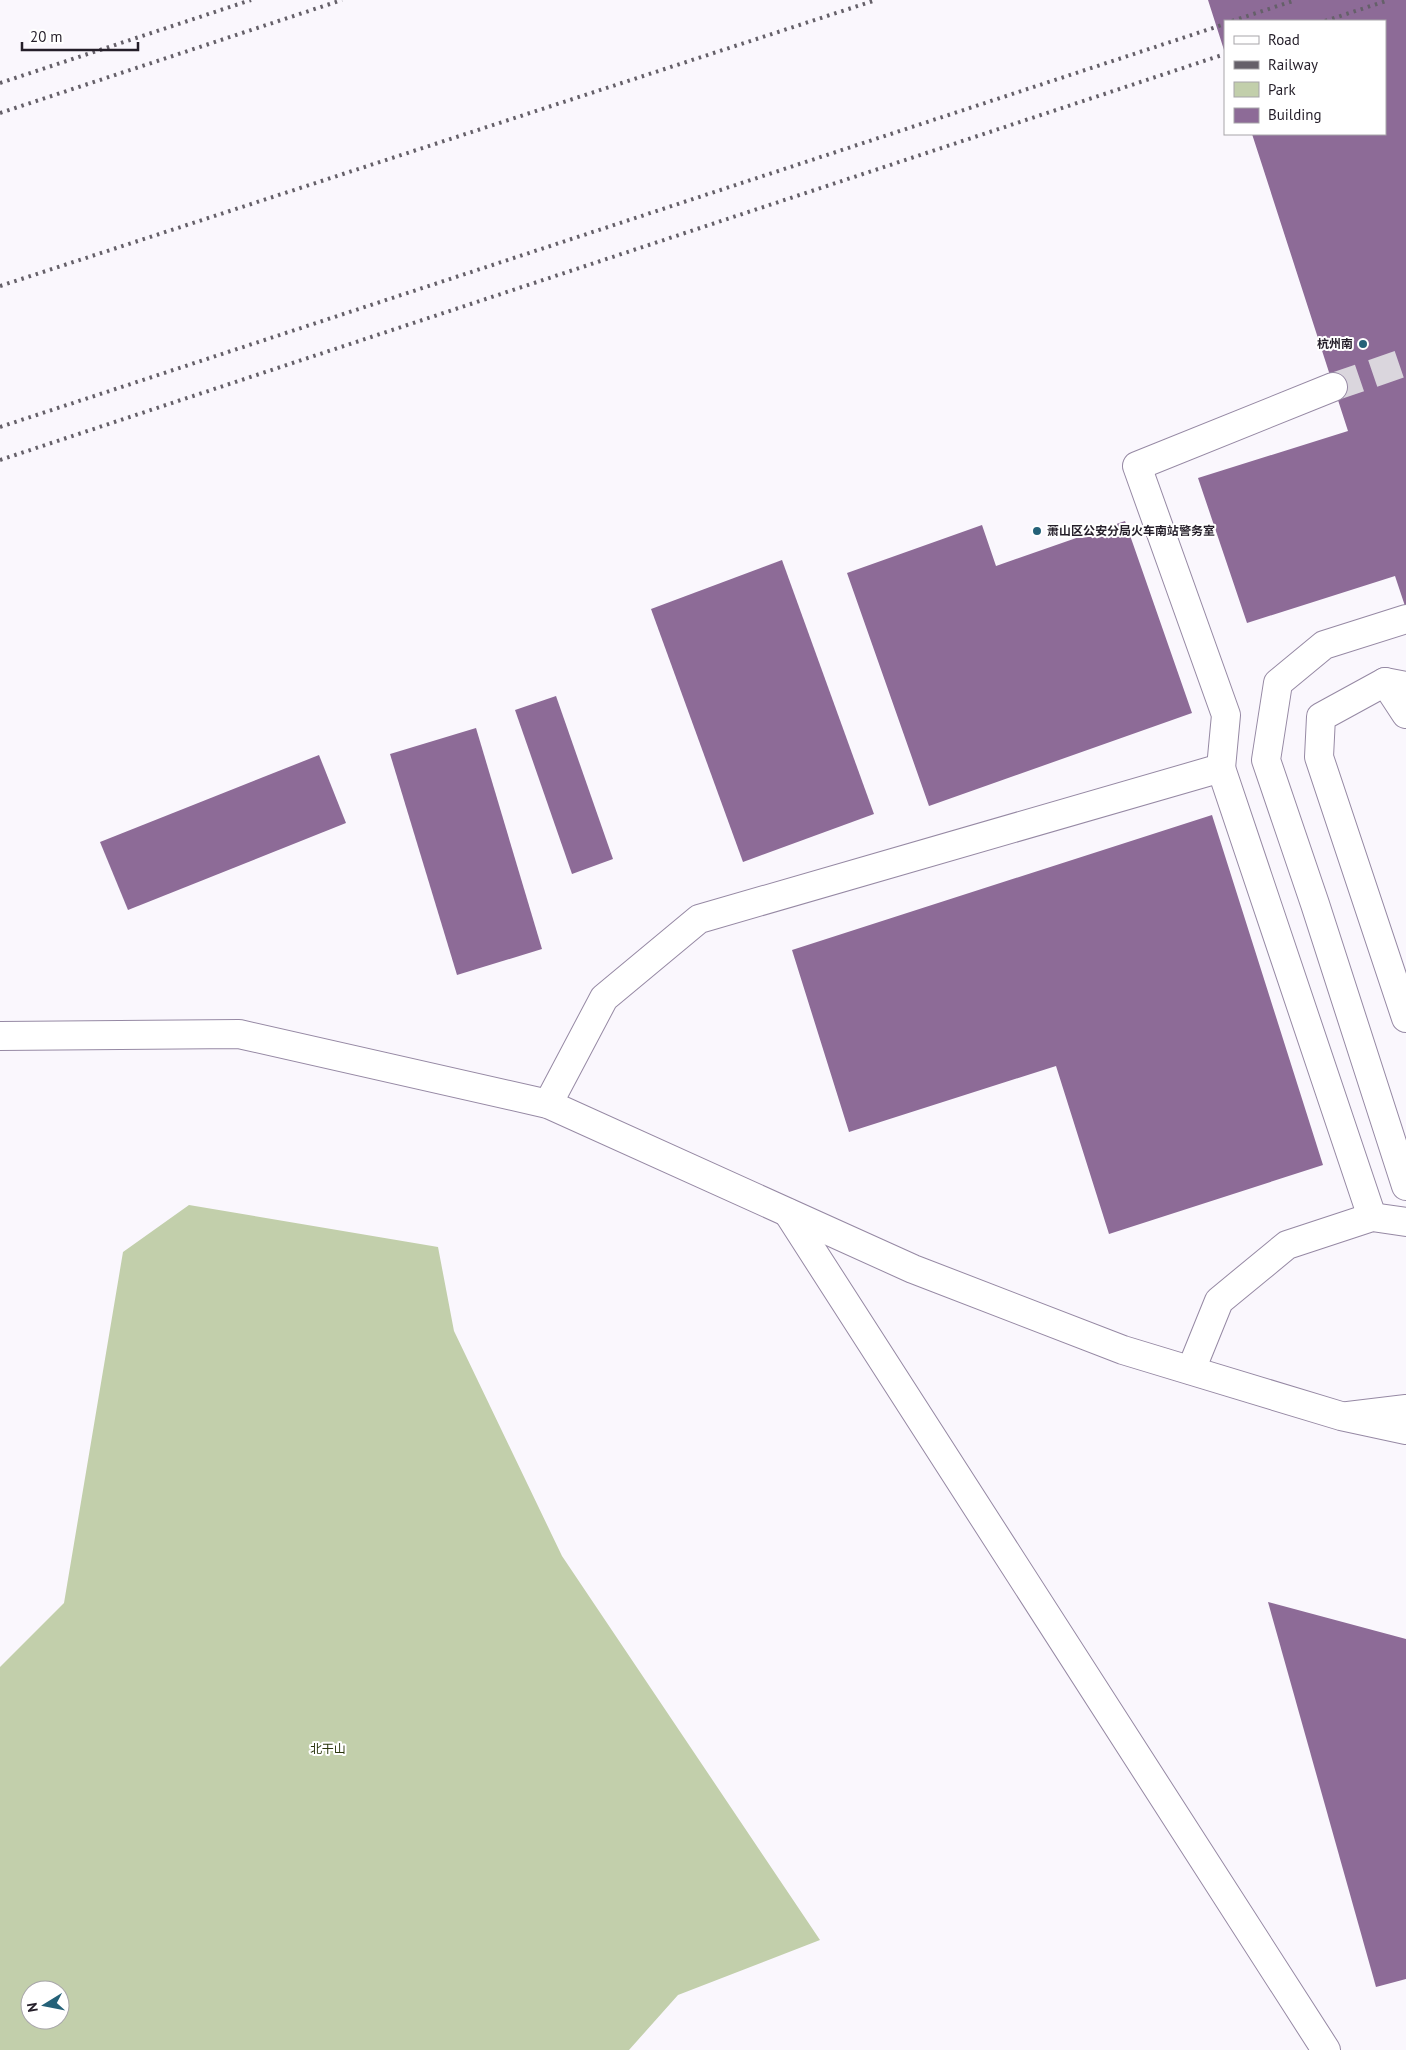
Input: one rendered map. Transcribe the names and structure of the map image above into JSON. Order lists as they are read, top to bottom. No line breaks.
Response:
{"parks":["北干山"],"places":["杭州南","萧山区公安分局火车南站警务室"],"legend":["Road","Railway","Park","Building"],"scale_bar":"20 m","north":"left"}
